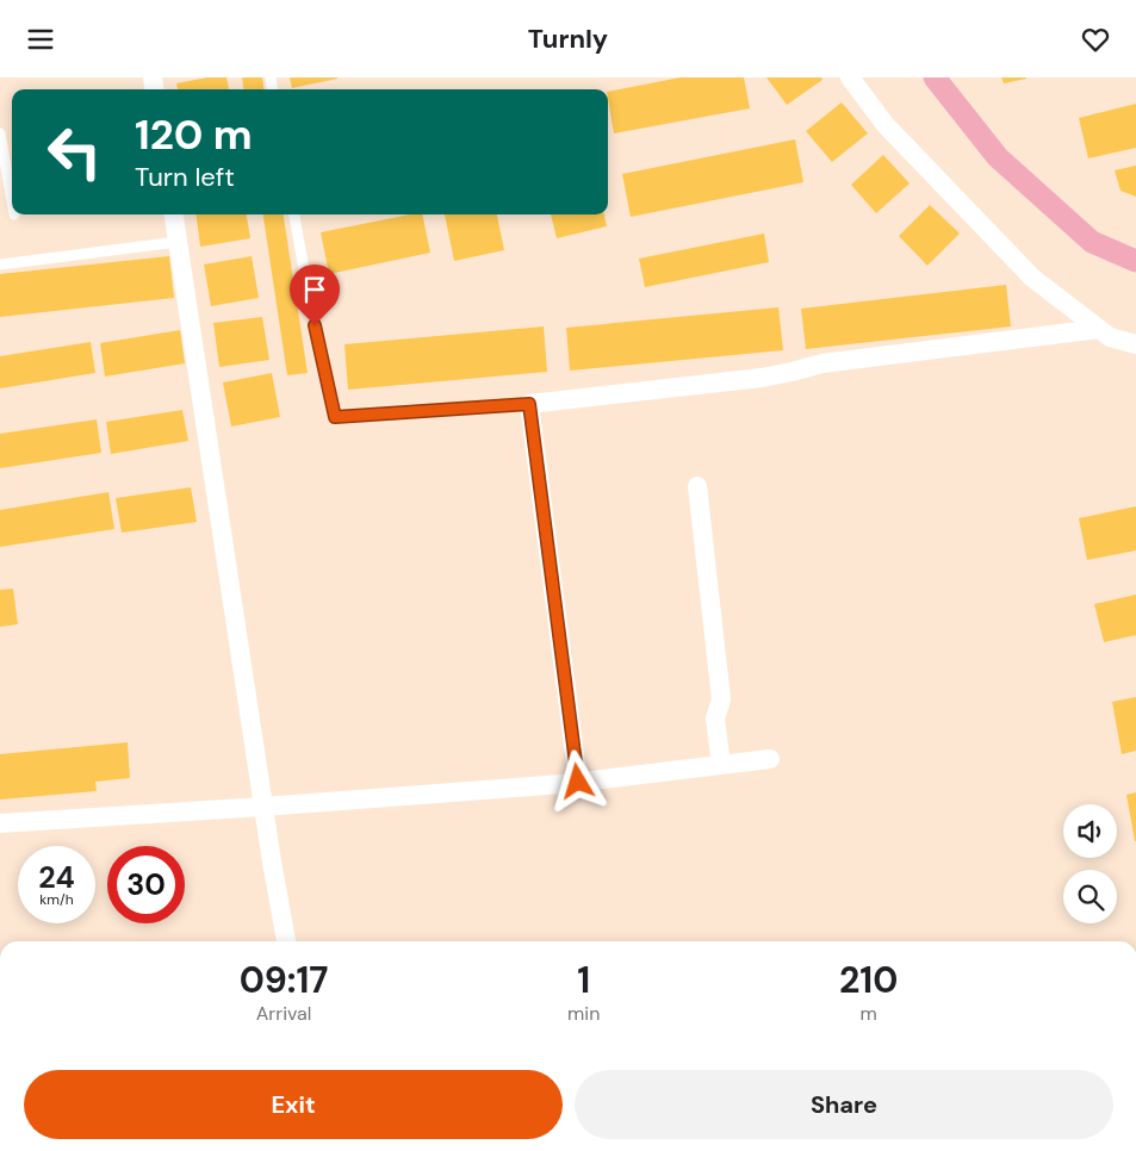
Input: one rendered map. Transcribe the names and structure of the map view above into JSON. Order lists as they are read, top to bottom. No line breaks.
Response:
{"page":{"header":"Turnly","turn":["120 m","Turn left"],"speed":"24 km/h","limit":"30","eta":["09:17","Arrival","1","min","210","m"],"buttons":["Exit","Share"]}}
